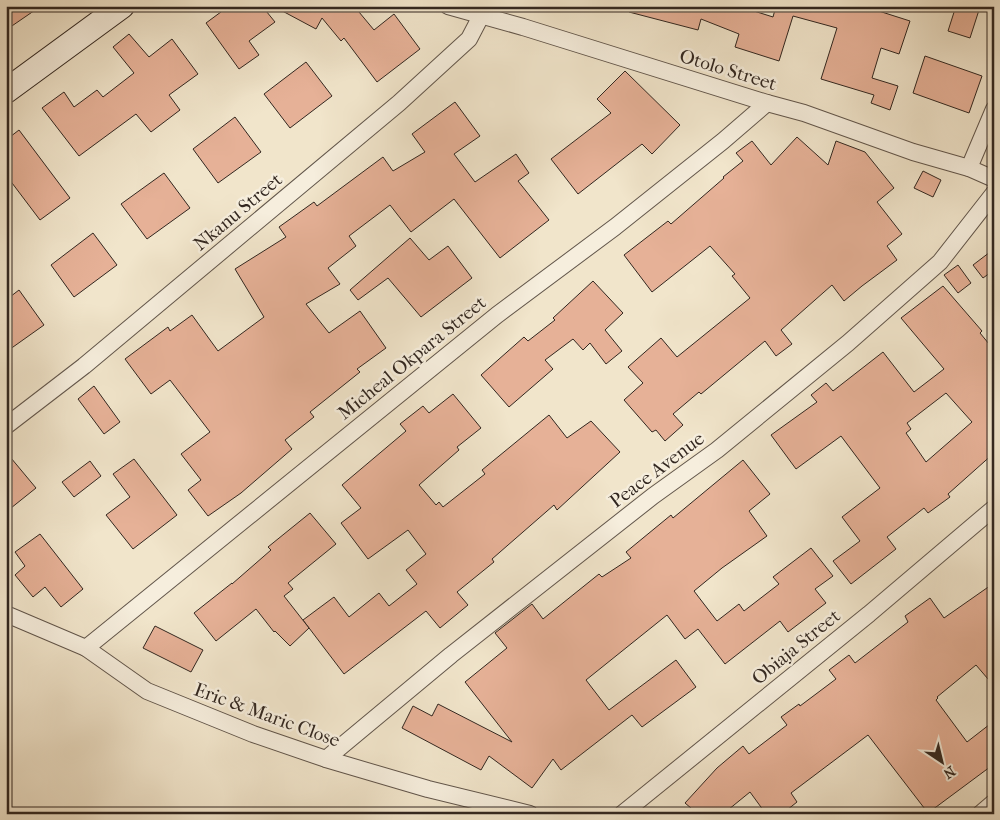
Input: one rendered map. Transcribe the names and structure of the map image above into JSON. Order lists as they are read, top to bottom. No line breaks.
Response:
{"streets":{"street":["Otolo Street","Nkanu Street","Micheal Okpara Street","Peace Avenue","Obiaja Street","Eric & Maric Close"]},"crossings":[["Otolo Street","Nkanu Street"],["Otolo Street","Micheal Okpara Street"],["Micheal Okpara Street","Eric & Maric Close"],["Peace Avenue","Eric & Maric Close"]],"north":"bottom right"}
